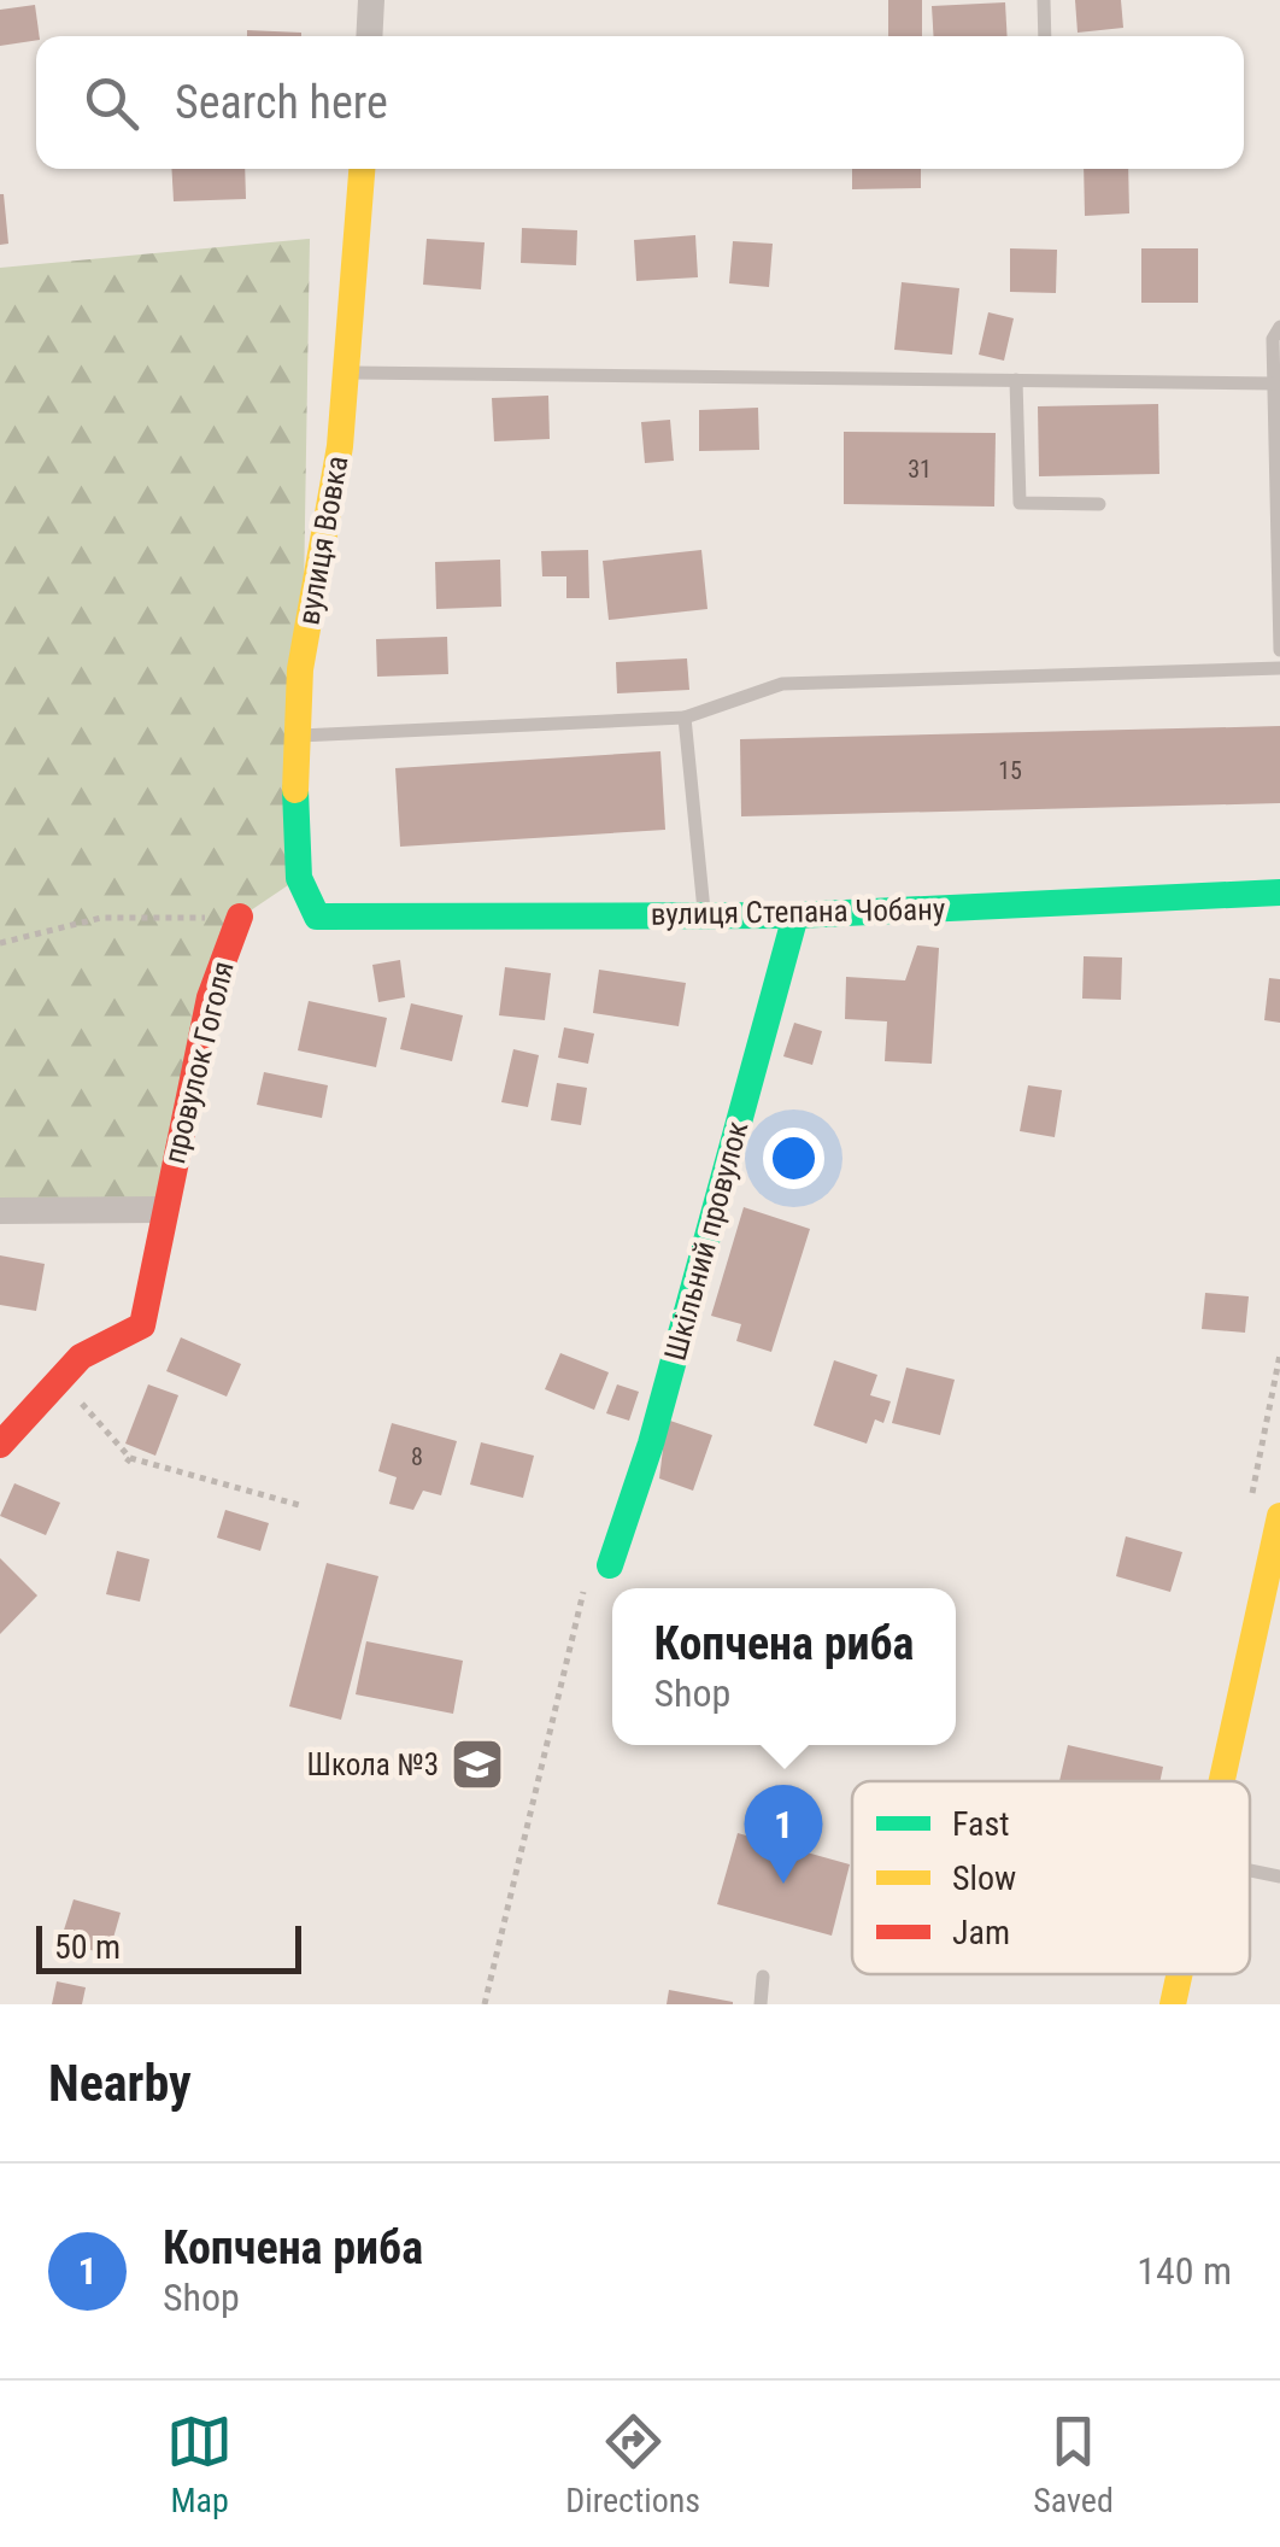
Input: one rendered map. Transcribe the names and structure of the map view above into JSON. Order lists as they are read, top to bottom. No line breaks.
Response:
{"streets":{"street":["вулиця Вовка","вулиця Степана Чобану","провулок Гоголя","Шкільний провулок"]},"crossings":[["вулиця Вовка","вулиця Степана Чобану"],["вулиця Степана Чобану","Шкільний провулок"]],"places":{"school or university":["Школа №3"]},"house_numbers":["31","15","8"],"legend":["Fast","Slow","Jam"],"scale_bar":"50 m","page":{"search":"Search here","popup":["Копчена риба","Shop"],"pins":"1","scale":"50 m","heading":"Nearby","list":[{"mark":"1","name":"Копчена риба","note":"Shop","value":"140 m"}],"nav":["Map","Directions","Saved"]}}
